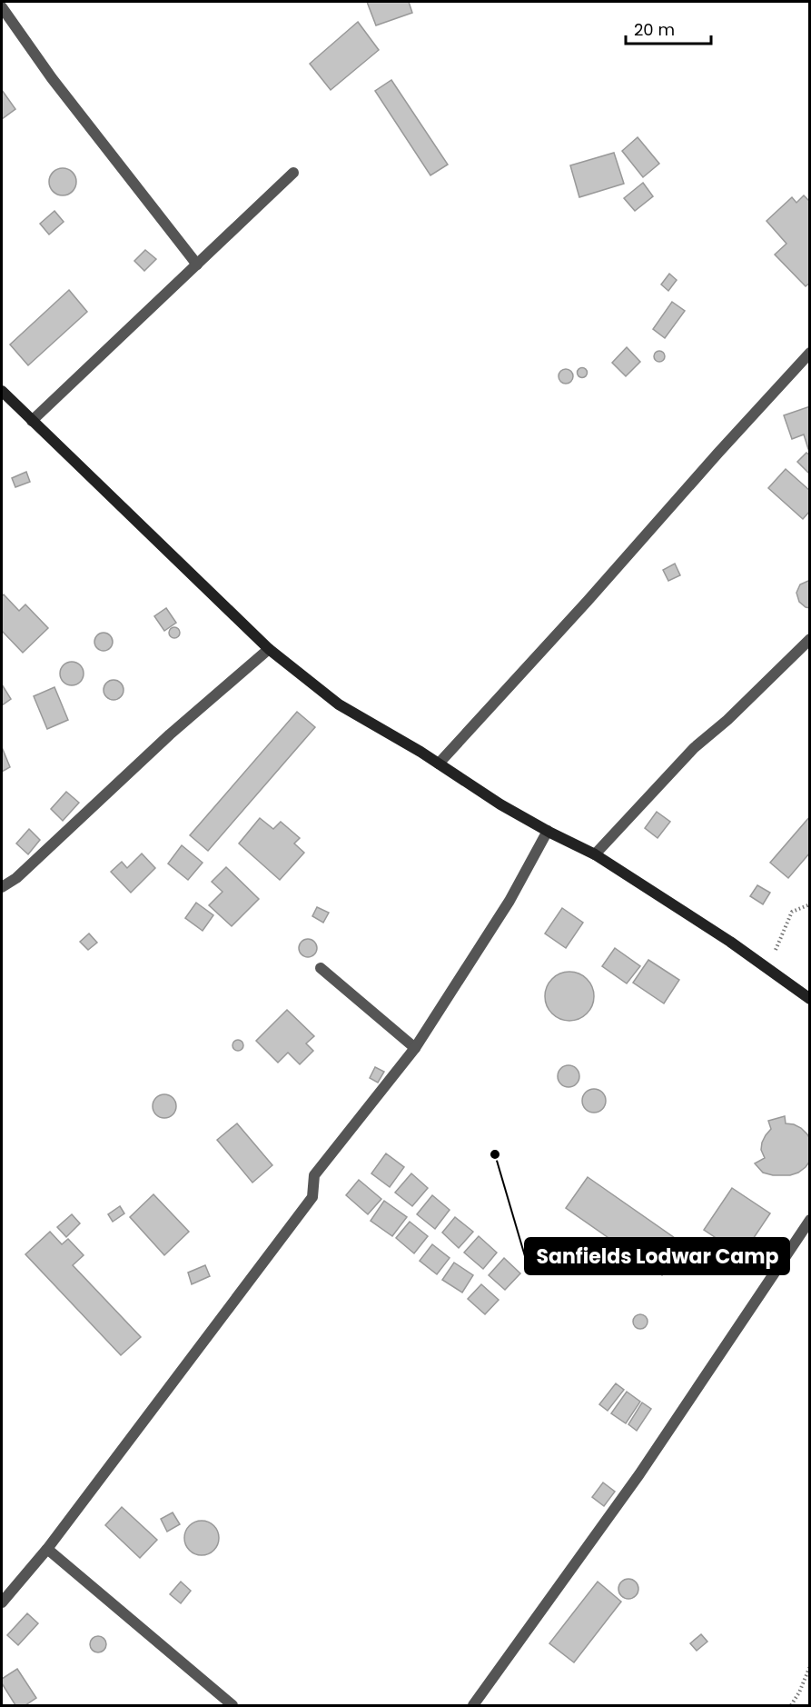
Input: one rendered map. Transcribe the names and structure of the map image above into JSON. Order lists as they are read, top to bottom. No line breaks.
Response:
{"places":["Sanfields Lodwar Camp"],"scale_bar":"20 m"}
